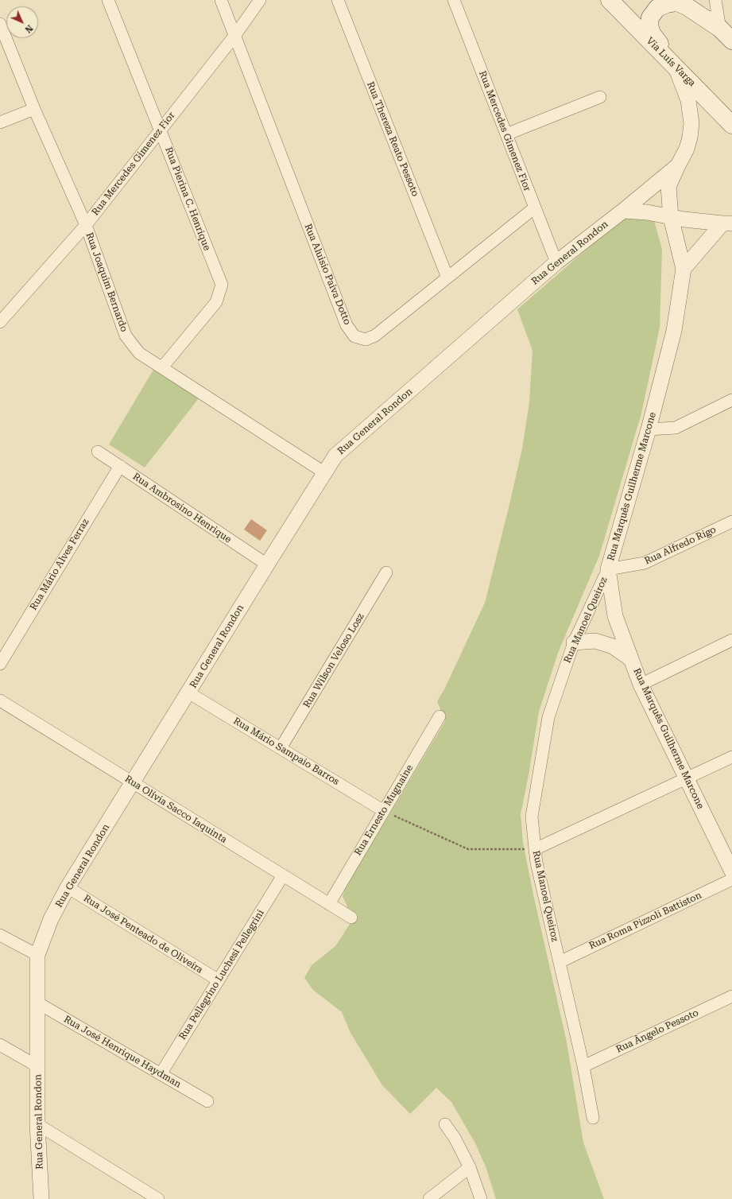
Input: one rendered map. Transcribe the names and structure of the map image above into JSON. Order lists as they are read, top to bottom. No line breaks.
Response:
{"streets":{"main road":["Via Luís Varga"],"street":["Rua Mercedes Gimenez Fior","Rua Thereza Reato Pessoto","Rua Pierina C. Henrique","Rua General Rondon","Rua Aluisio Paiva Dotto","Rua Joaquim Bernardo","Rua Marquês Guilherme Marcone","Rua Ambrosino Henrique","Rua Alfredo Rigo","Rua Mário Alves Ferraz","Rua Manoel Queiroz","Rua Wilson Veloso Losz","Rua Mário Sampaio Barros","Rua Olívia Sacco Iaquinta","Rua Ernesto Mugnaine","Rua Roma Pizzoli Battiston","Rua José Penteado de Oliveira","Rua Pellegrino Luchesi Pellegrini","Rua Ângelo Pessoto","Rua José Henrique Haydman"]},"crossings":[["Via Luís Varga","Rua General Rondon"],["Rua Mercedes Gimenez Fior","Rua Pierina C. Henrique"],["Rua Mercedes Gimenez Fior","Rua General Rondon"],["Rua Mercedes Gimenez Fior","Rua Aluisio Paiva Dotto"],["Rua Mercedes Gimenez Fior","Rua Joaquim Bernardo"],["Rua Thereza Reato Pessoto","Rua Aluisio Paiva Dotto"],["Rua Pierina C. Henrique","Rua Joaquim Bernardo"],["Rua General Rondon","Rua Joaquim Bernardo"],["Rua General Rondon","Rua Marquês Guilherme Marcone"],["Rua General Rondon","Rua Ambrosino Henrique"],["Rua General Rondon","Rua Mário Sampaio Barros"],["Rua General Rondon","Rua Olívia Sacco Iaquinta"],["Rua General Rondon","Rua José Penteado de Oliveira"],["Rua General Rondon","Rua José Henrique Haydman"],["Rua Marquês Guilherme Marcone","Rua Alfredo Rigo"],["Rua Marquês Guilherme Marcone","Rua Manoel Queiroz"],["Rua Ambrosino Henrique","Rua Mário Alves Ferraz"],["Rua Alfredo Rigo","Rua Manoel Queiroz"],["Rua Manoel Queiroz","Rua Roma Pizzoli Battiston"],["Rua Manoel Queiroz","Rua Ângelo Pessoto"],["Rua Wilson Veloso Losz","Rua Mário Sampaio Barros"],["Rua Mário Sampaio Barros","Rua Ernesto Mugnaine"],["Rua Olívia Sacco Iaquinta","Rua Ernesto Mugnaine"],["Rua Olívia Sacco Iaquinta","Rua Pellegrino Luchesi Pellegrini"],["Rua José Penteado de Oliveira","Rua Pellegrino Luchesi Pellegrini"],["Rua Pellegrino Luchesi Pellegrini","Rua José Henrique Haydman"]],"north":"bottom right"}
